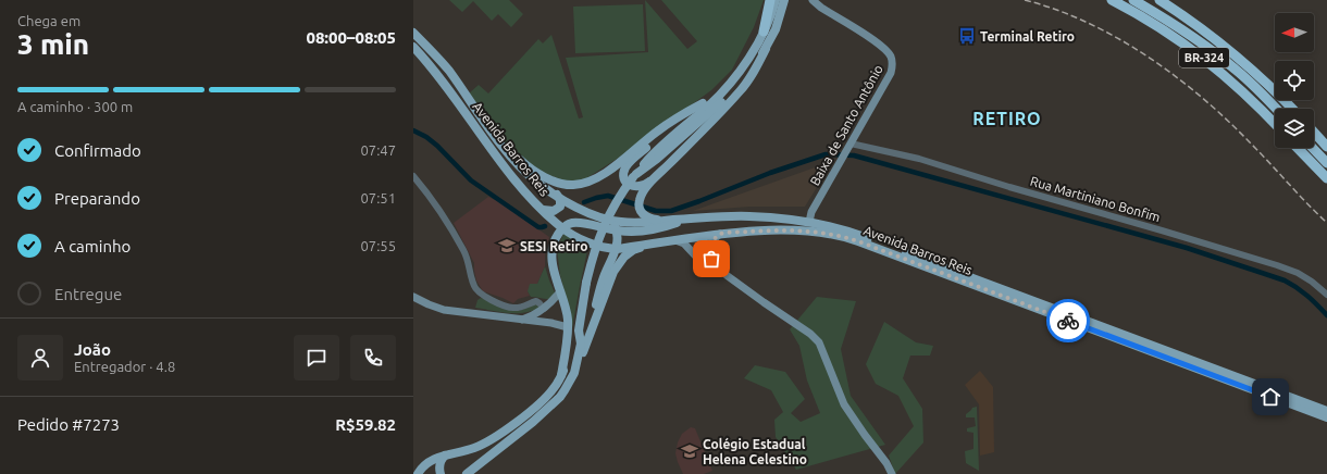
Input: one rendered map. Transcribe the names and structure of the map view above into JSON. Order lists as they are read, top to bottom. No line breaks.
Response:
{"streets":{"highway":["BR-324"],"main road":["Baixa de Santo Antônio","Avenida Barros Reis"],"street":["Rua Martiniano Bonfim"]},"crossings":[["Baixa de Santo Antônio","Avenida Barros Reis"],["Baixa de Santo Antônio","Rua Martiniano Bonfim"]],"districts":["RETIRO"],"places":{"bus stop":["Terminal Retiro"],"school or university":["SESI Retiro","Colégio Estadual Helena Celestino"]},"north":"left","page":{"heading":["3 min","Chega em","08:00–08:05"],"panel":["João","Entregador · 4.8","Pedido #7273","R$59.82"],"bar":"A caminho · 300 m","list":[["Confirmado","07:47"],["Preparando","07:51"],["A caminho","07:55"],"Entregue"]}}
